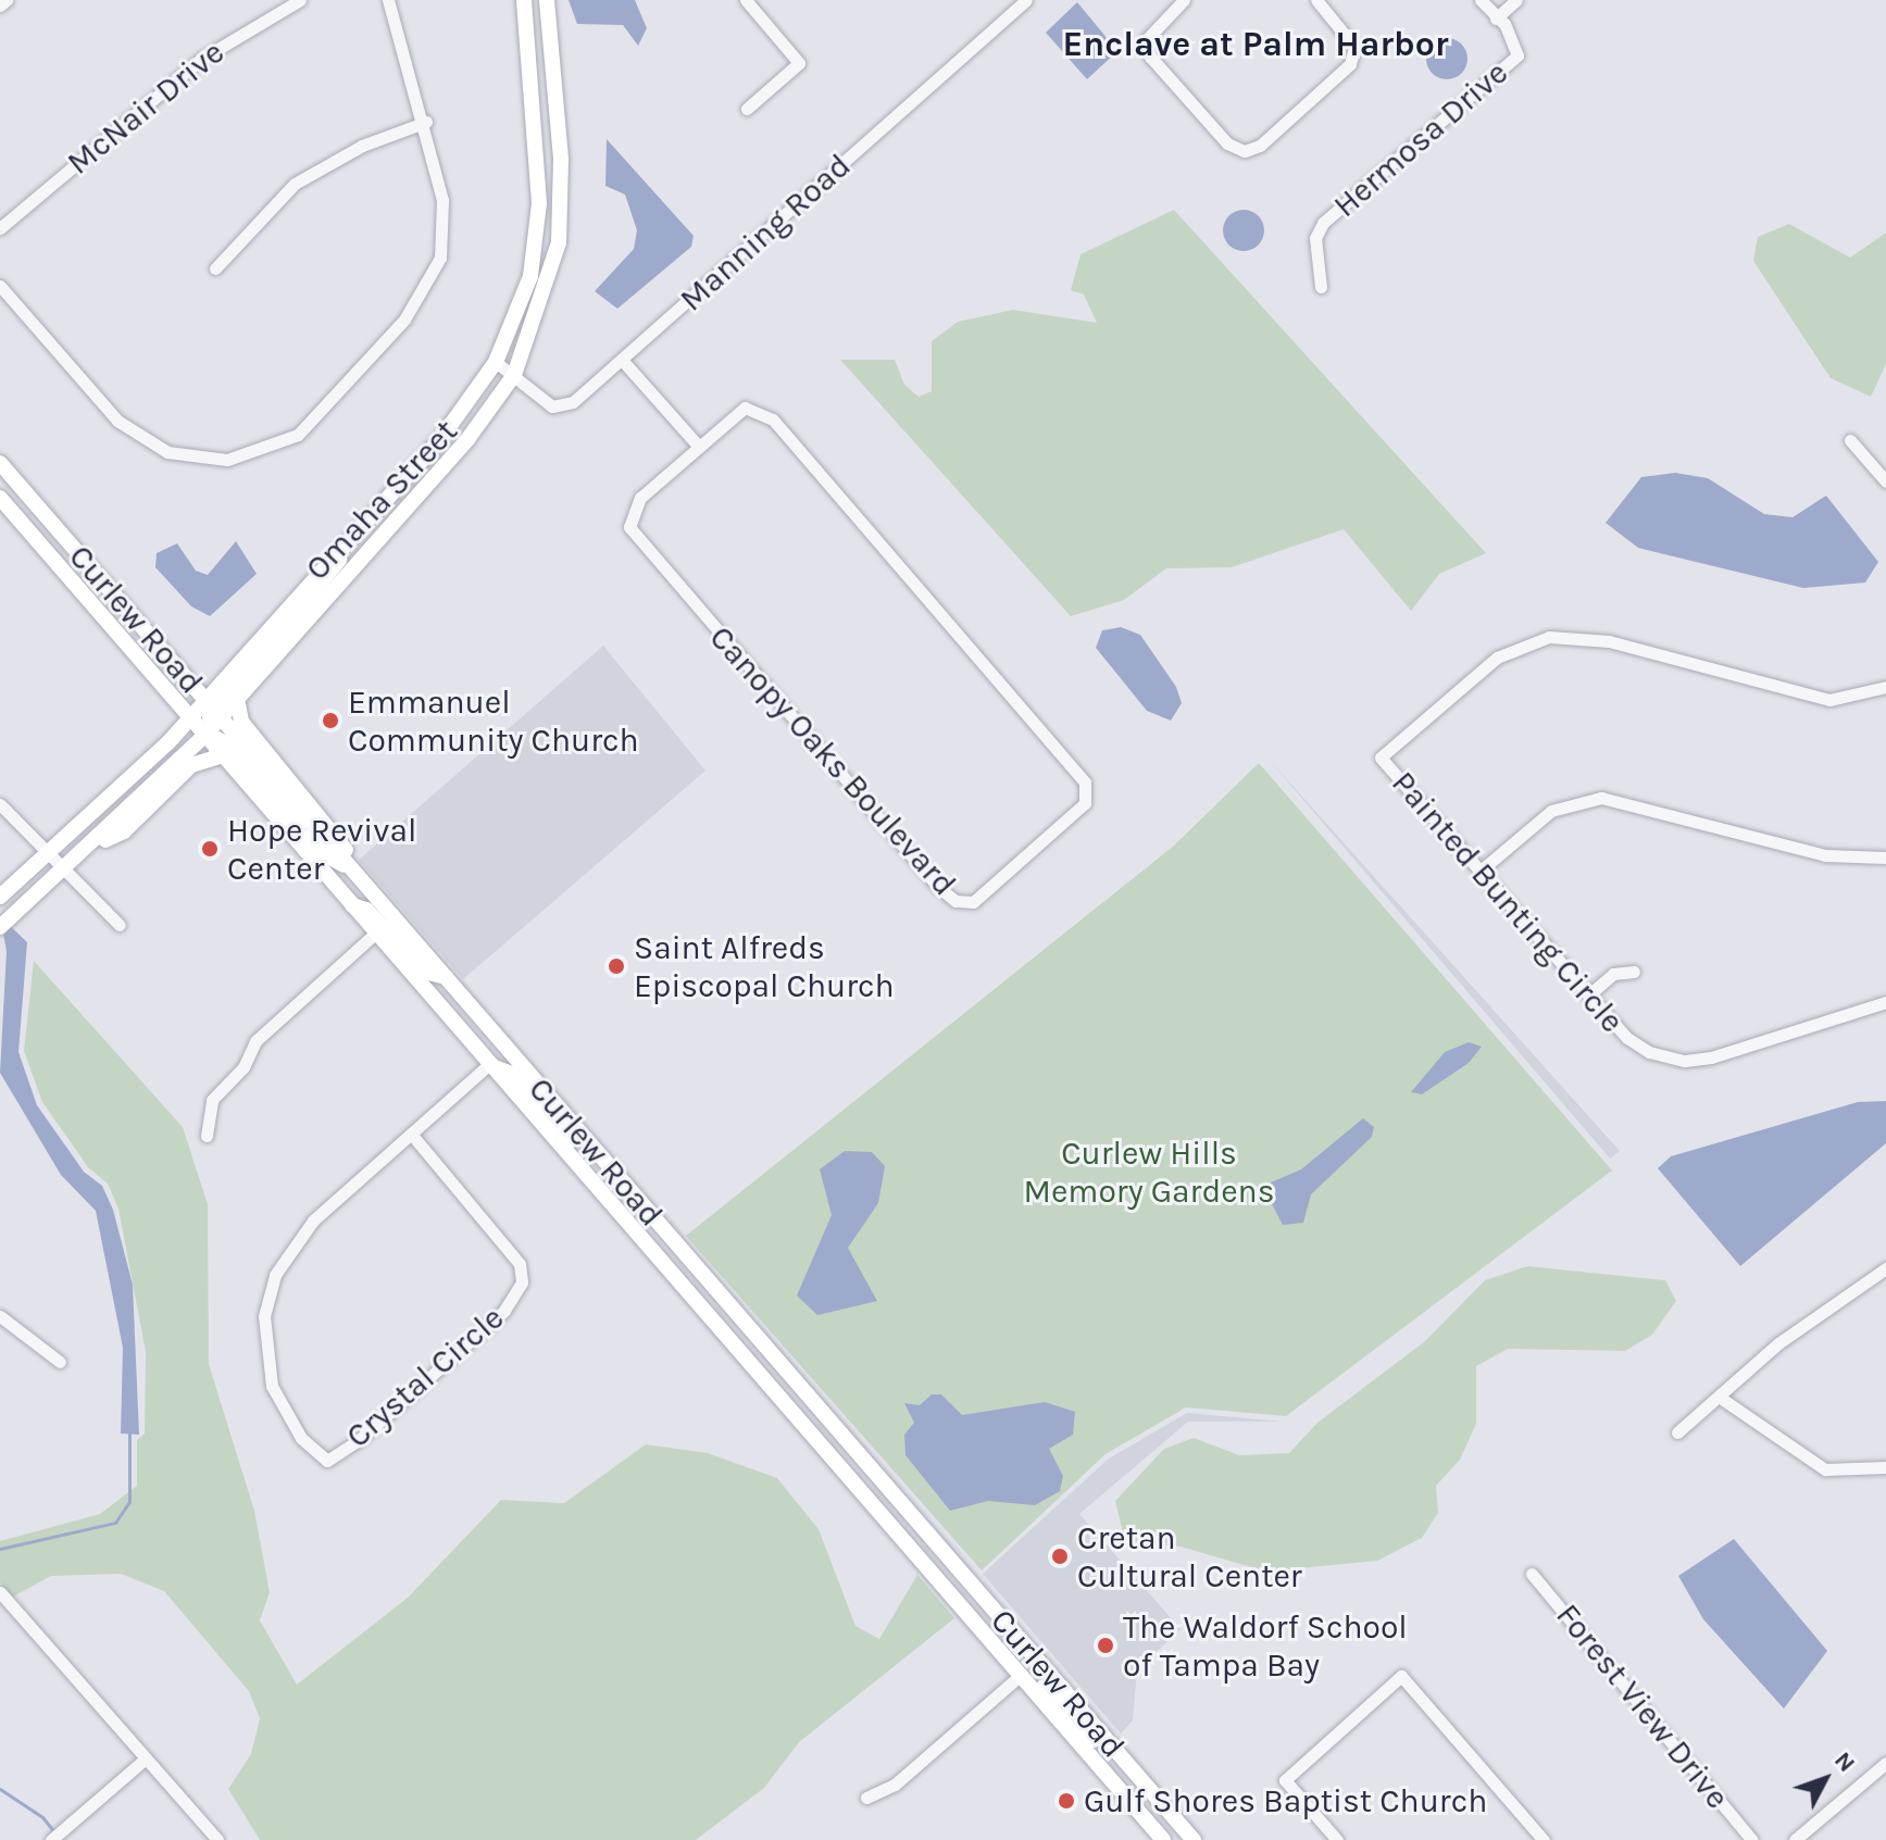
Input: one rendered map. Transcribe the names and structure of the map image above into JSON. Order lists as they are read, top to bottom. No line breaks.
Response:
{"streets":{"main road":["Omaha Street","Curlew Road"],"street":["McNair Drive","Hermosa Drive","Manning Road","Canopy Oaks Boulevard","Painted Bunting Circle","Crystal Circle","Forest View Drive"]},"crossings":[["Manning Road","Omaha Street"],["Omaha Street","Curlew Road"],["Curlew Road","Crystal Circle"]],"districts":["Enclave at Palm Harbor"],"parks":["Curlew Hills Memory Gardens"],"places":["Emmanuel Community Church","Hope Revival Center","Saint Alfreds Episcopal Church","Cretan Cultural Center","The Waldorf School of Tampa Bay","Gulf Shores Baptist Church"],"north":"top right"}
